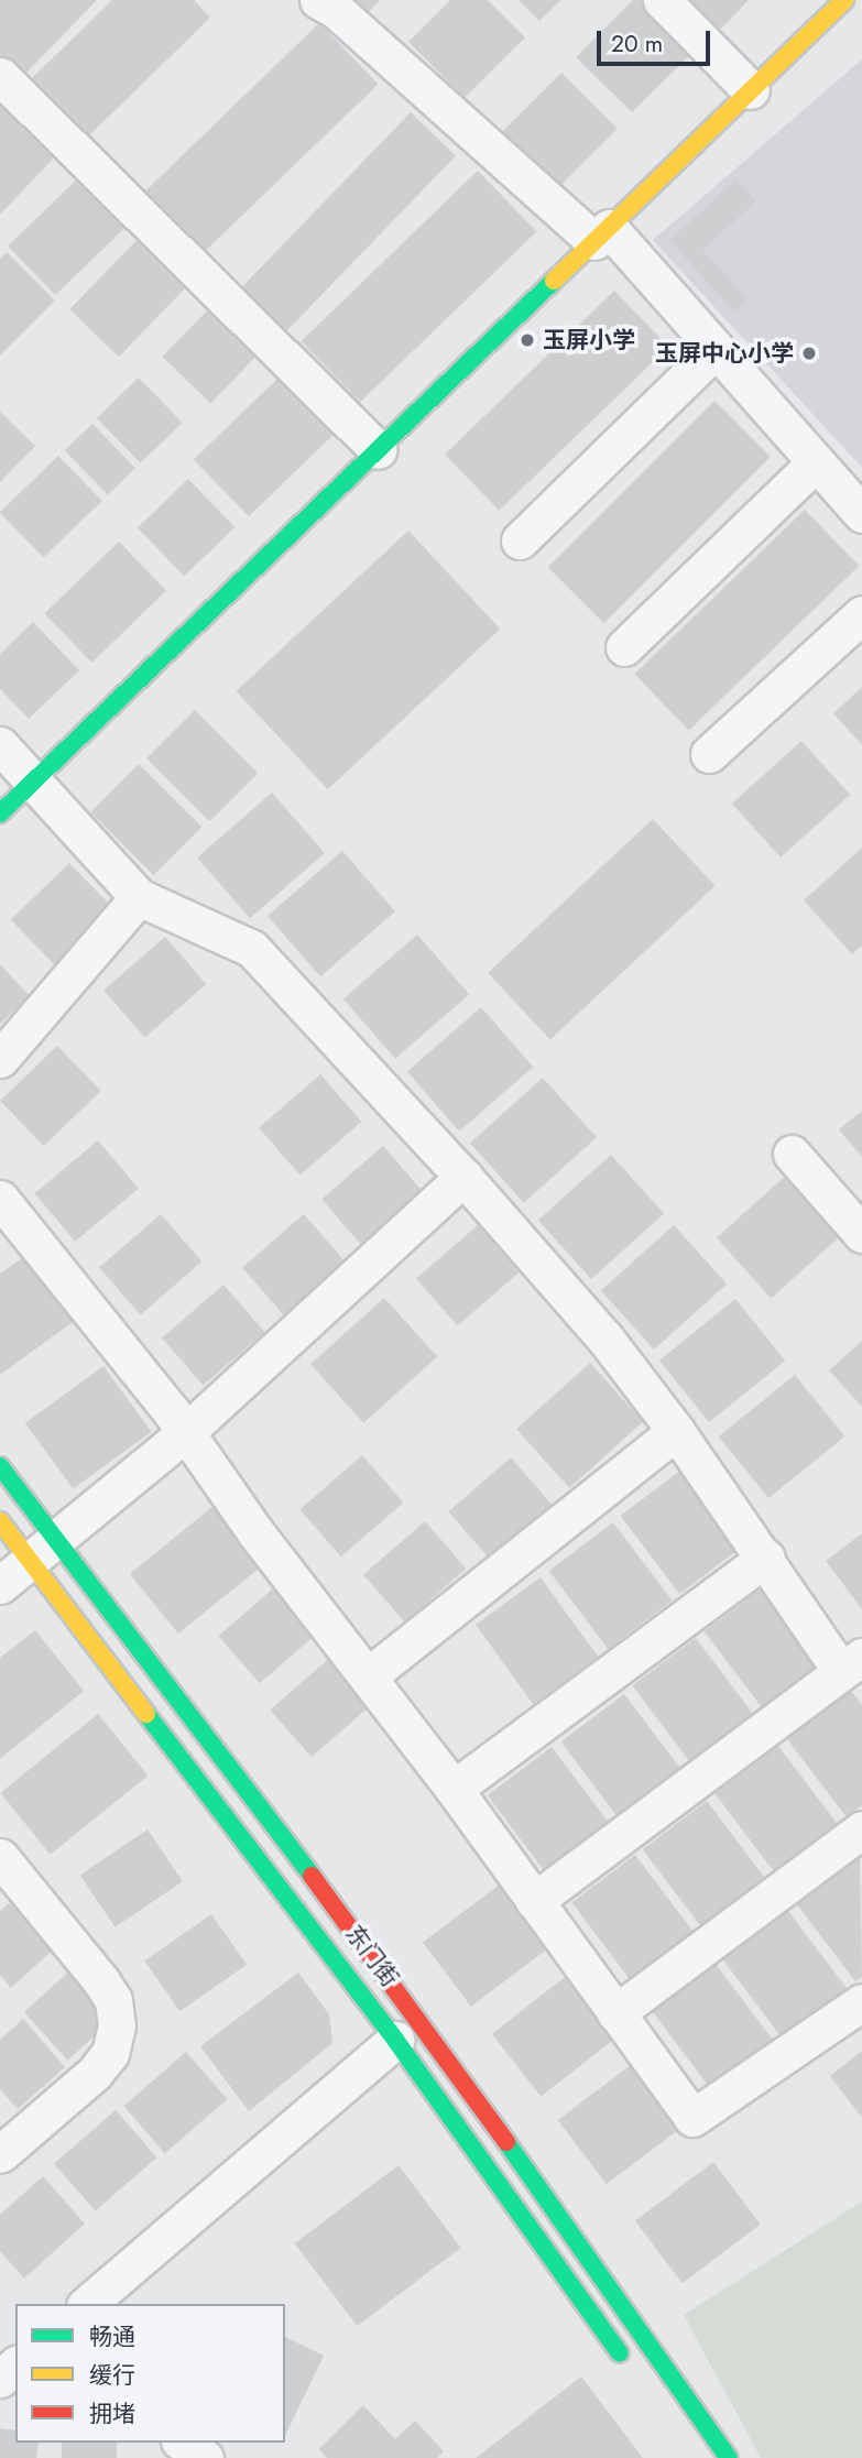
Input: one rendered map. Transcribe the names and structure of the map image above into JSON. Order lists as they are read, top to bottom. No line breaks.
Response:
{"streets":{"street":["东门街"]},"places":["玉屏小学","玉屏中心小学"],"legend":["畅通","缓行","拥堵"],"scale_bar":"20 m"}
